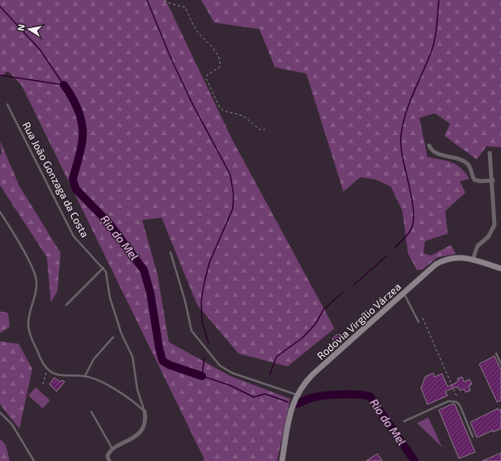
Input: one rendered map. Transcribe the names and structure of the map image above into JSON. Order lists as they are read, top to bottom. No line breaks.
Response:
{"streets":{"main road":["Rodovia Virgílio Várzea"],"street":["Rua João Gonzaga da Costa"]},"water":["Rio do Mel"],"north":"left"}
